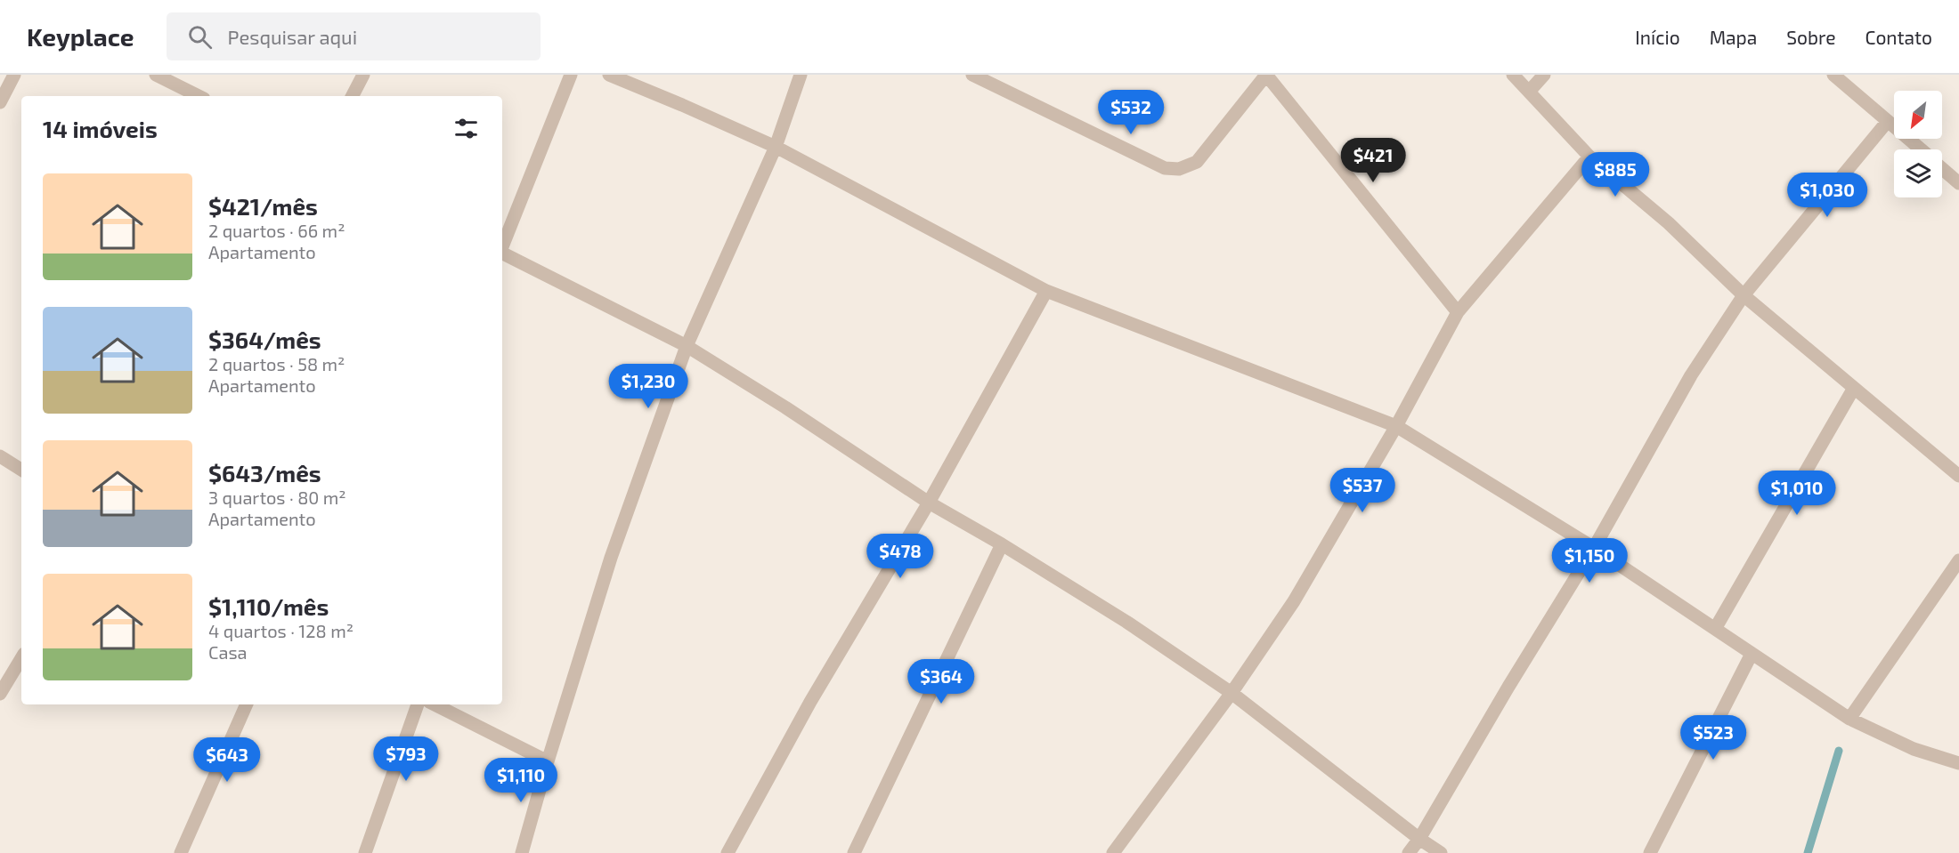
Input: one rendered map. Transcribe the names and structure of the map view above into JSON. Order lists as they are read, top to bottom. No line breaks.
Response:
{"north":"bottom left","page":{"header":"Keyplace","search":"Pesquisar aqui","nav":["Início","Mapa","Sobre","Contato"],"price":["$532","$421","$885","$1,030","$1,230","$537","$1,010","$478","$1,150","$364","$523","$793","$643","$1,110"],"heading":"14 imóveis","list":[{"name":"$421/mês","note":"2 quartos · 66 m² · Apartamento"},{"name":"$364/mês","note":"2 quartos · 58 m² · Apartamento"},{"name":"$643/mês","note":"3 quartos · 80 m² · Apartamento"},{"name":"$1,110/mês","note":"4 quartos · 128 m² · Casa"}]}}
